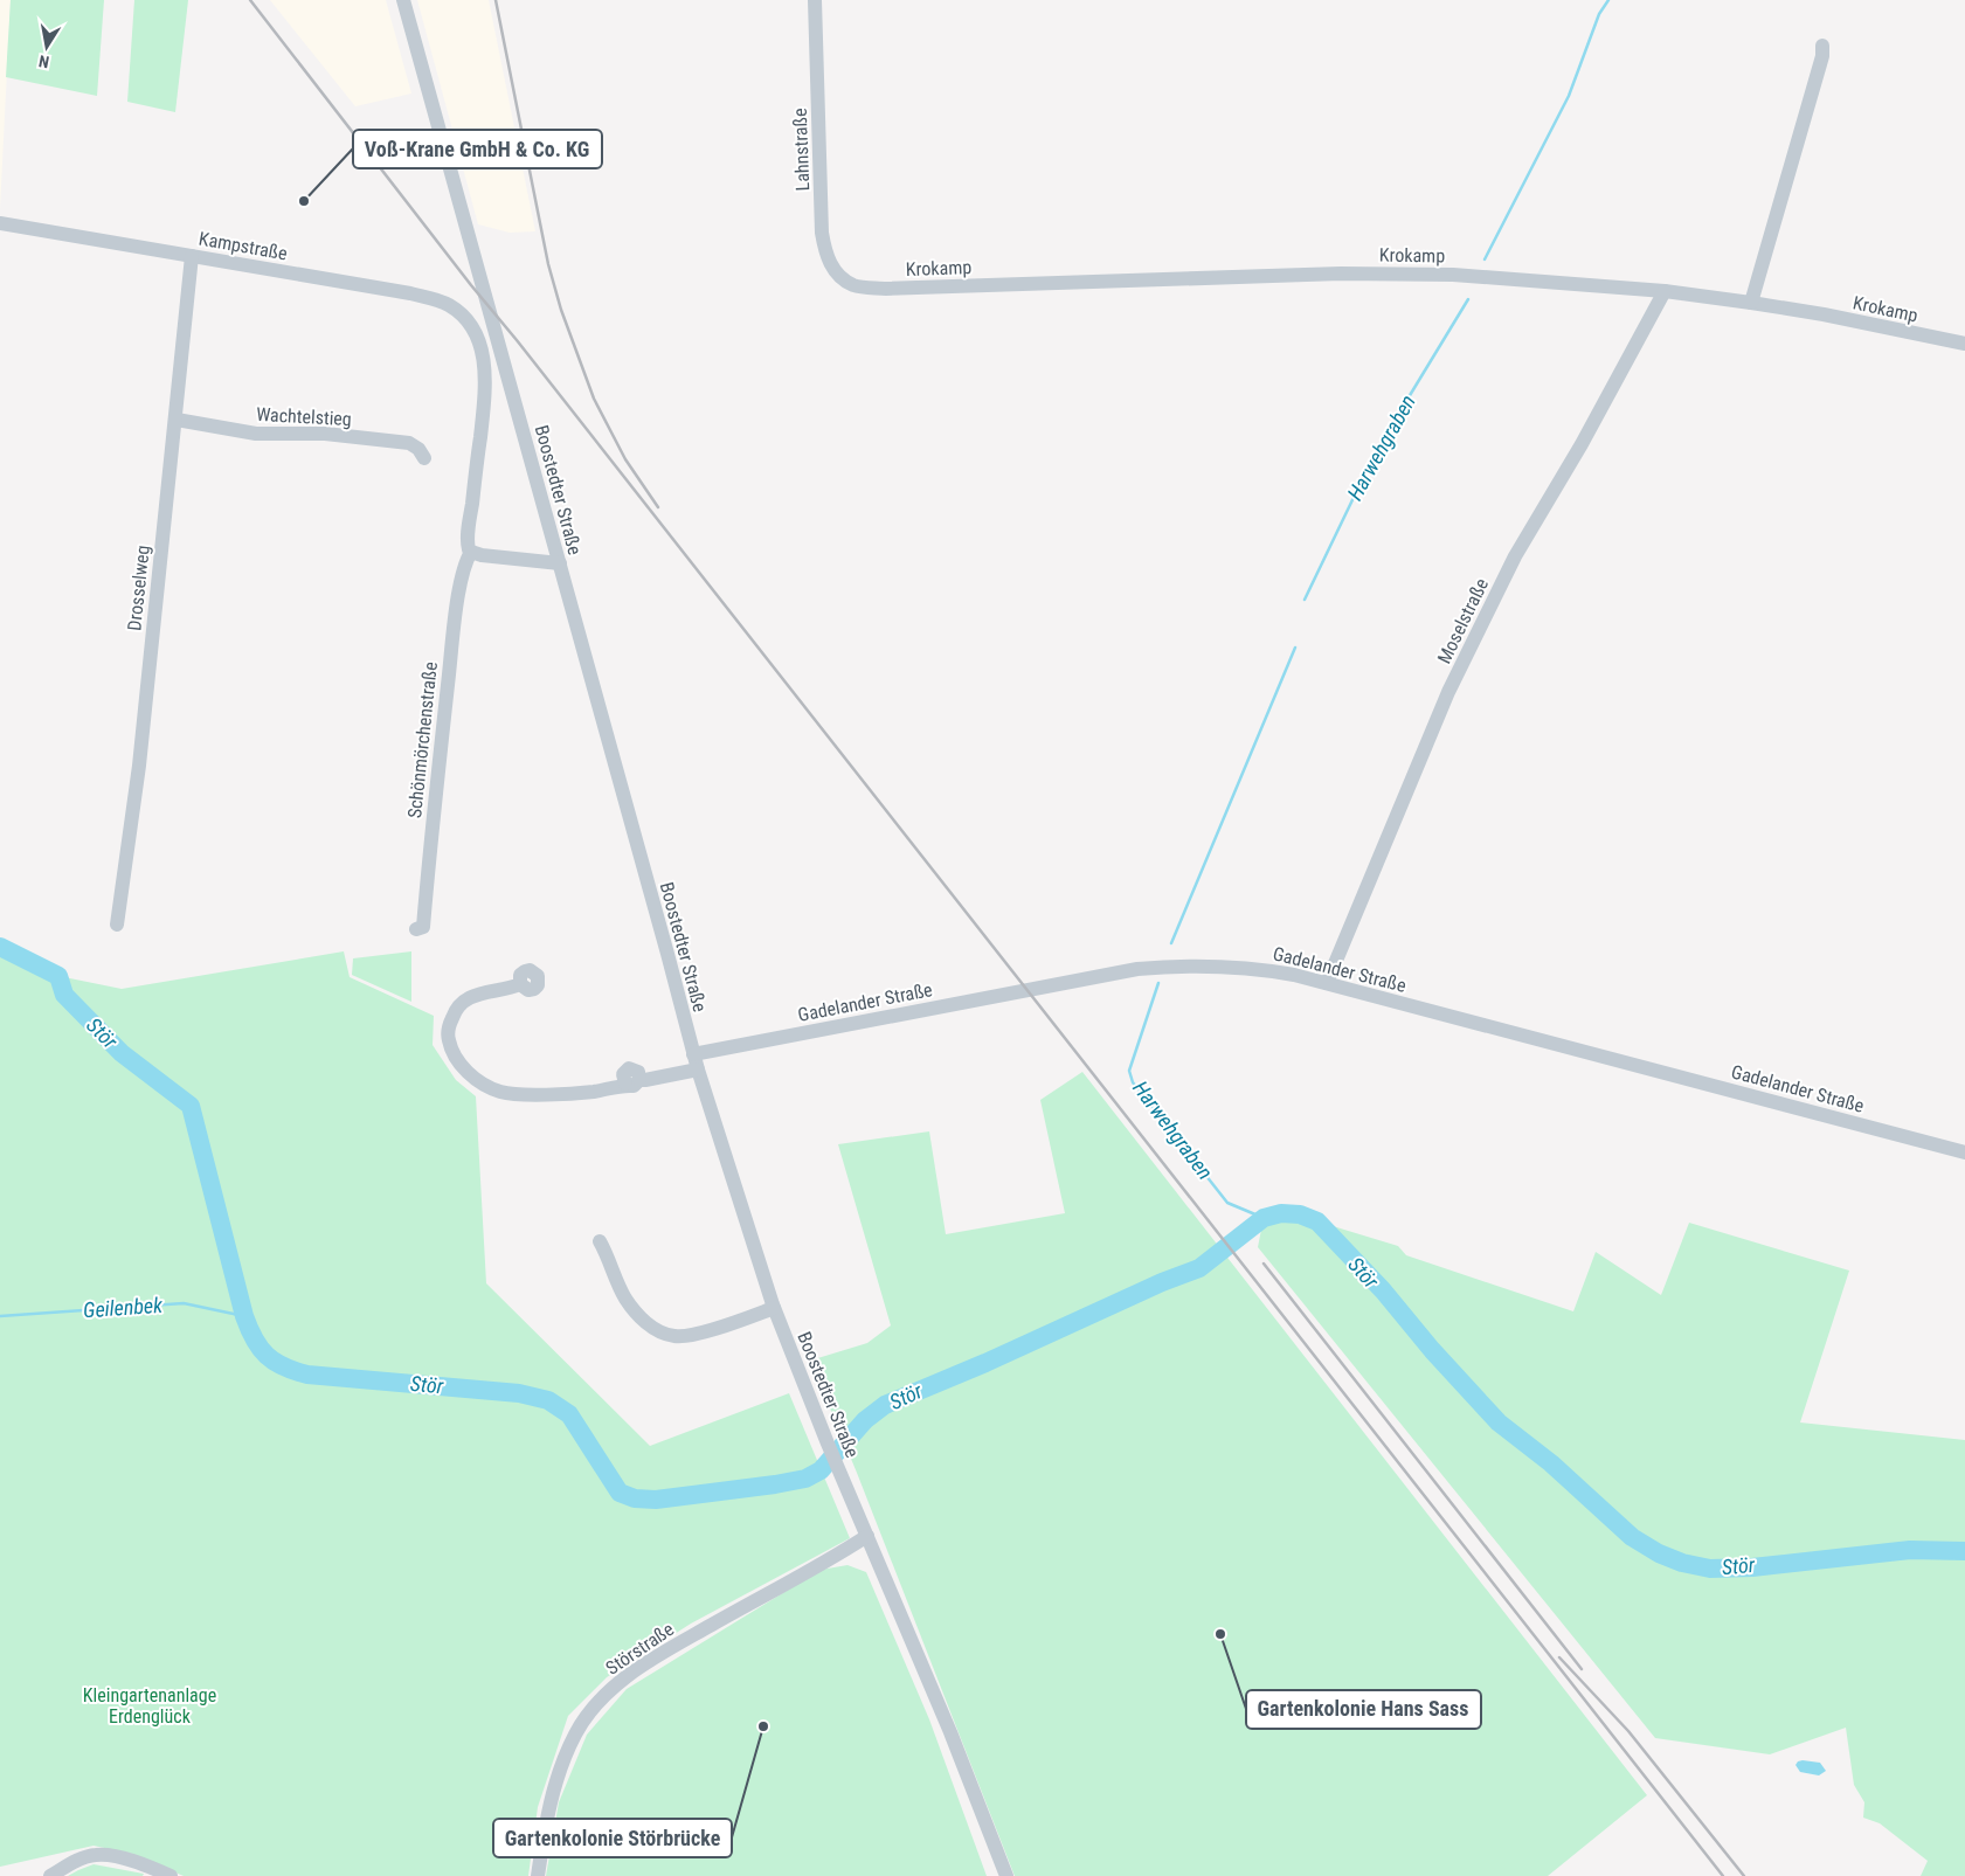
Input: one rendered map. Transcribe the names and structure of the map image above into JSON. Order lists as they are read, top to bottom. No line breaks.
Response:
{"streets":{"street":["Lahnstraße","Kampstraße","Krokamp","Wachtelstieg","Boostedter Straße","Drosselweg","Moselstraße","Schönmörchenstraße","Gadelander Straße","Störstraße"]},"crossings":[["Lahnstraße","Krokamp"],["Kampstraße","Drosselweg"],["Kampstraße","Schönmörchenstraße"],["Krokamp","Moselstraße"],["Wachtelstieg","Drosselweg"],["Boostedter Straße","Gadelander Straße"],["Boostedter Straße","Störstraße"],["Moselstraße","Gadelander Straße"]],"water":["Harwehgraben","Stör","Geilenbek"],"parks":["Kleingartenanlage Erdenglück"],"places":["Voß-Krane GmbH & Co. KG","Gartenkolonie Hans Sass","Gartenkolonie Störbrücke"],"north":"bottom"}
